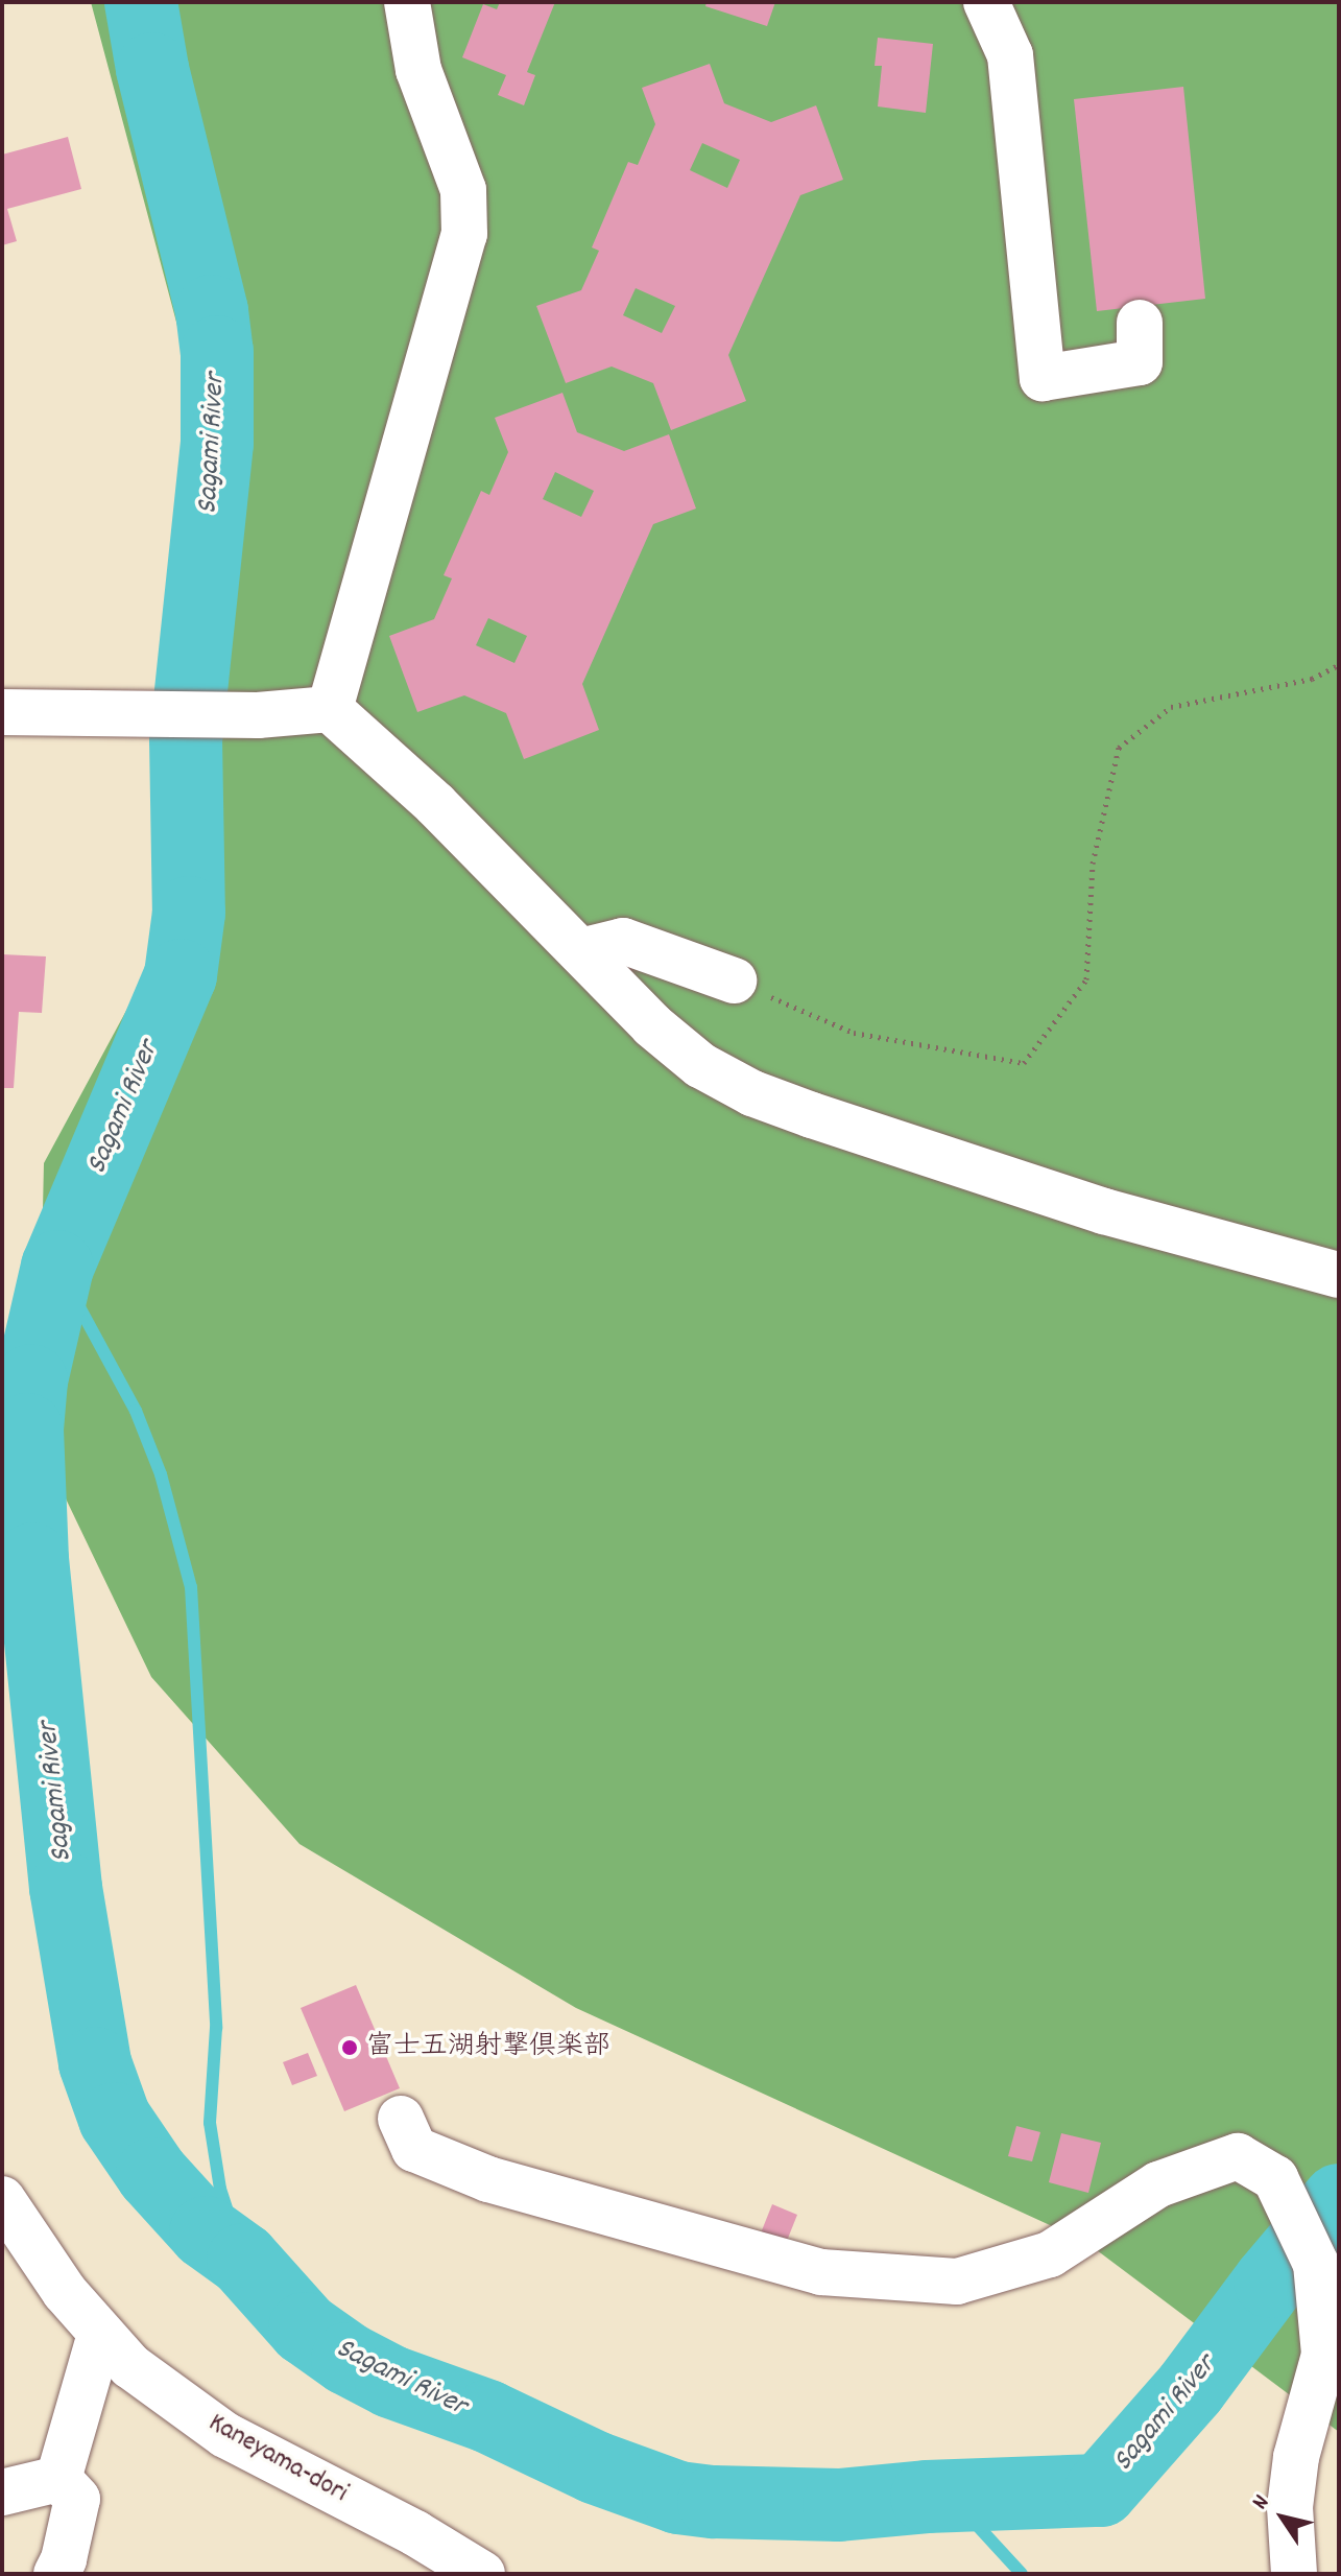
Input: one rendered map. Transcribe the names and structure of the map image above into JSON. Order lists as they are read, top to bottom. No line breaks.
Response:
{"streets":{"street":["Kaneyama-dori"]},"water":["Sagami River"],"places":["富士五湖射撃倶楽部"],"north":"top left"}
